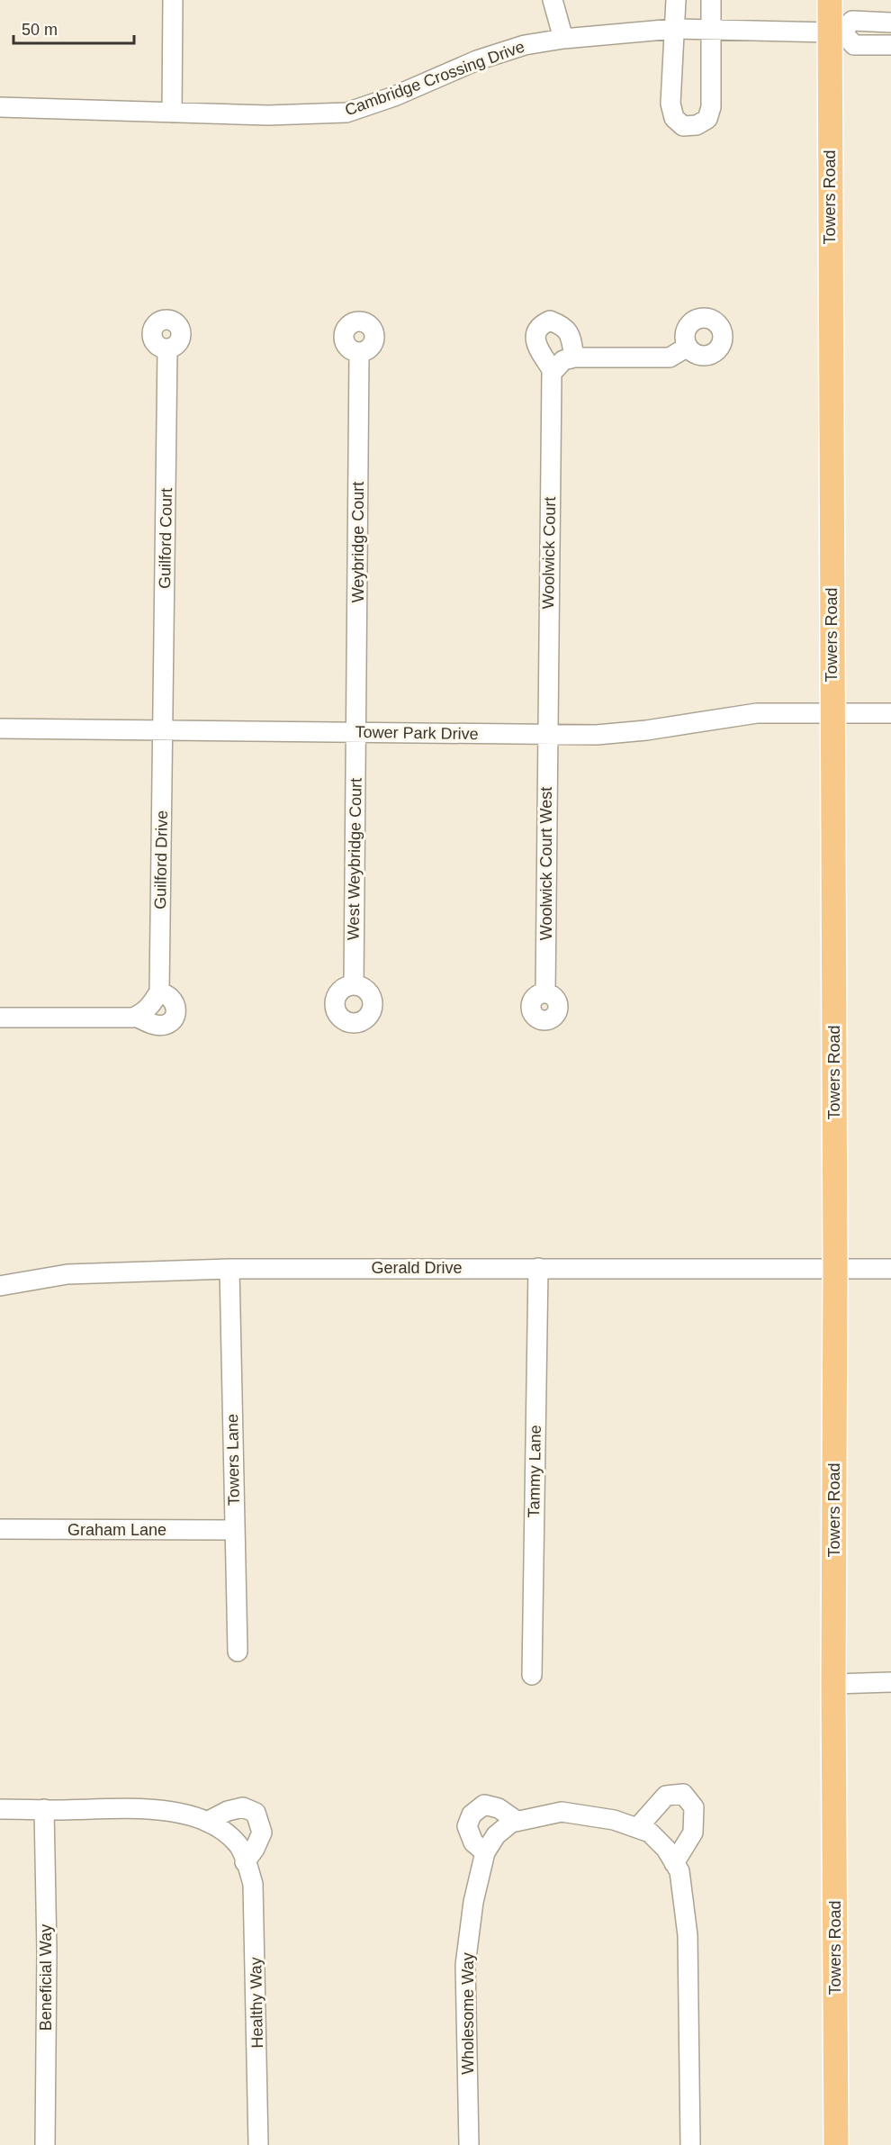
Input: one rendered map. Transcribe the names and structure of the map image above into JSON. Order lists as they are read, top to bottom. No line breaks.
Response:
{"streets":{"main road":["Towers Road"],"street":["Cambridge Crossing Drive","Guilford Court","Weybridge Court","Woolwick Court","Tower Park Drive","West Weybridge Court","Guilford Drive","Woolwick Court West","Gerald Drive","Towers Lane","Tammy Lane","Graham Lane","Beneficial Way","Healthy Way","Wholesome Way"]},"crossings":[["Cambridge Crossing Drive","Towers Road"],["Towers Road","Tower Park Drive"],["Towers Road","Gerald Drive"],["Guilford Court","Tower Park Drive"],["Guilford Court","Guilford Drive"],["Weybridge Court","Tower Park Drive"],["Weybridge Court","West Weybridge Court"],["Woolwick Court","Tower Park Drive"],["Woolwick Court","Woolwick Court West"],["Tower Park Drive","West Weybridge Court"],["Tower Park Drive","Guilford Drive"],["Tower Park Drive","Woolwick Court West"],["Gerald Drive","Towers Lane"],["Gerald Drive","Tammy Lane"],["Towers Lane","Graham Lane"],["Beneficial Way","Healthy Way"]],"scale_bar":"50 m"}
